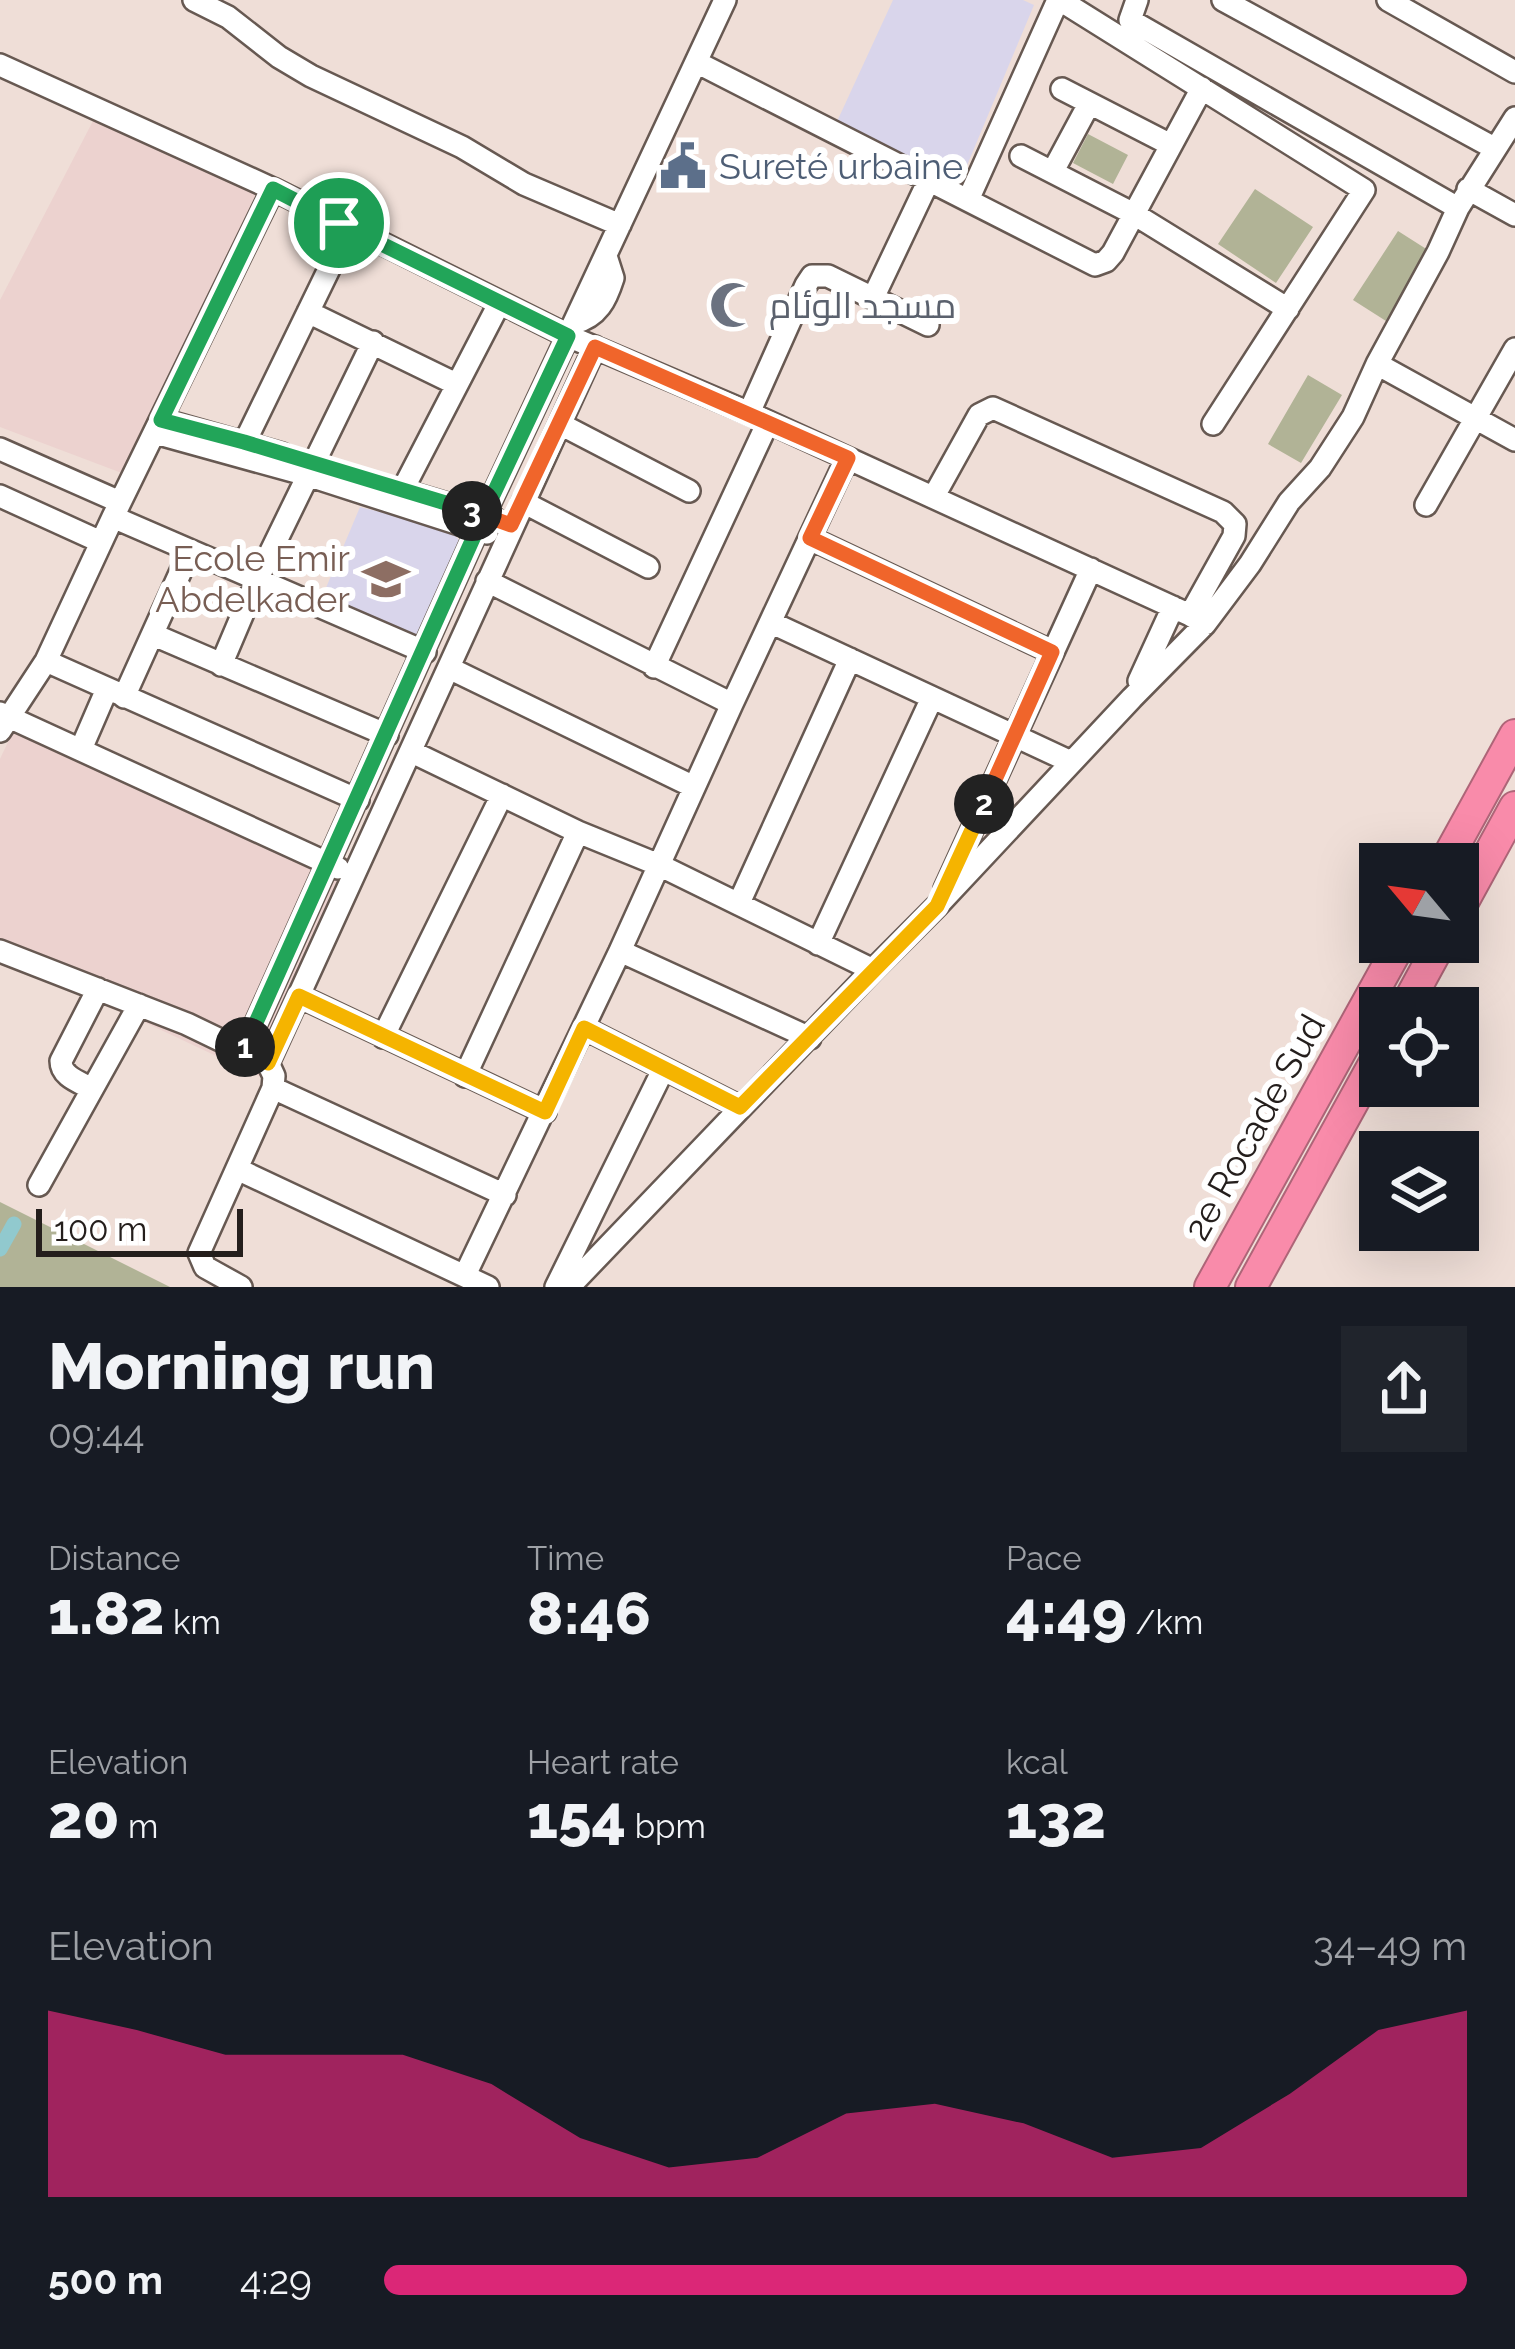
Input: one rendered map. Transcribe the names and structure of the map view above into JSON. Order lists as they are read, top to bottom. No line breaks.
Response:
{"streets":{"highway":["2e Rocade Sud"]},"places":{"public building":["Sureté urbaine"],"mosque":["مسجد الوئام"],"school or university":["Ecole Emir Abdelkader"]},"scale_bar":"100 m","north":"top left","page":{"pins":["3","2","1"],"scale":"100 m","heading":["Morning run","09:44"],"stats":[["Distance","1.82 km"],["Time","8:46"],["Pace","4:49 /km"],["Elevation","20 m"],["Heart rate","154 bpm"],["kcal","132"]],"chart":["Elevation","34–49 m"],"list":[{"name":"500 m","note":"4:29"}]}}
